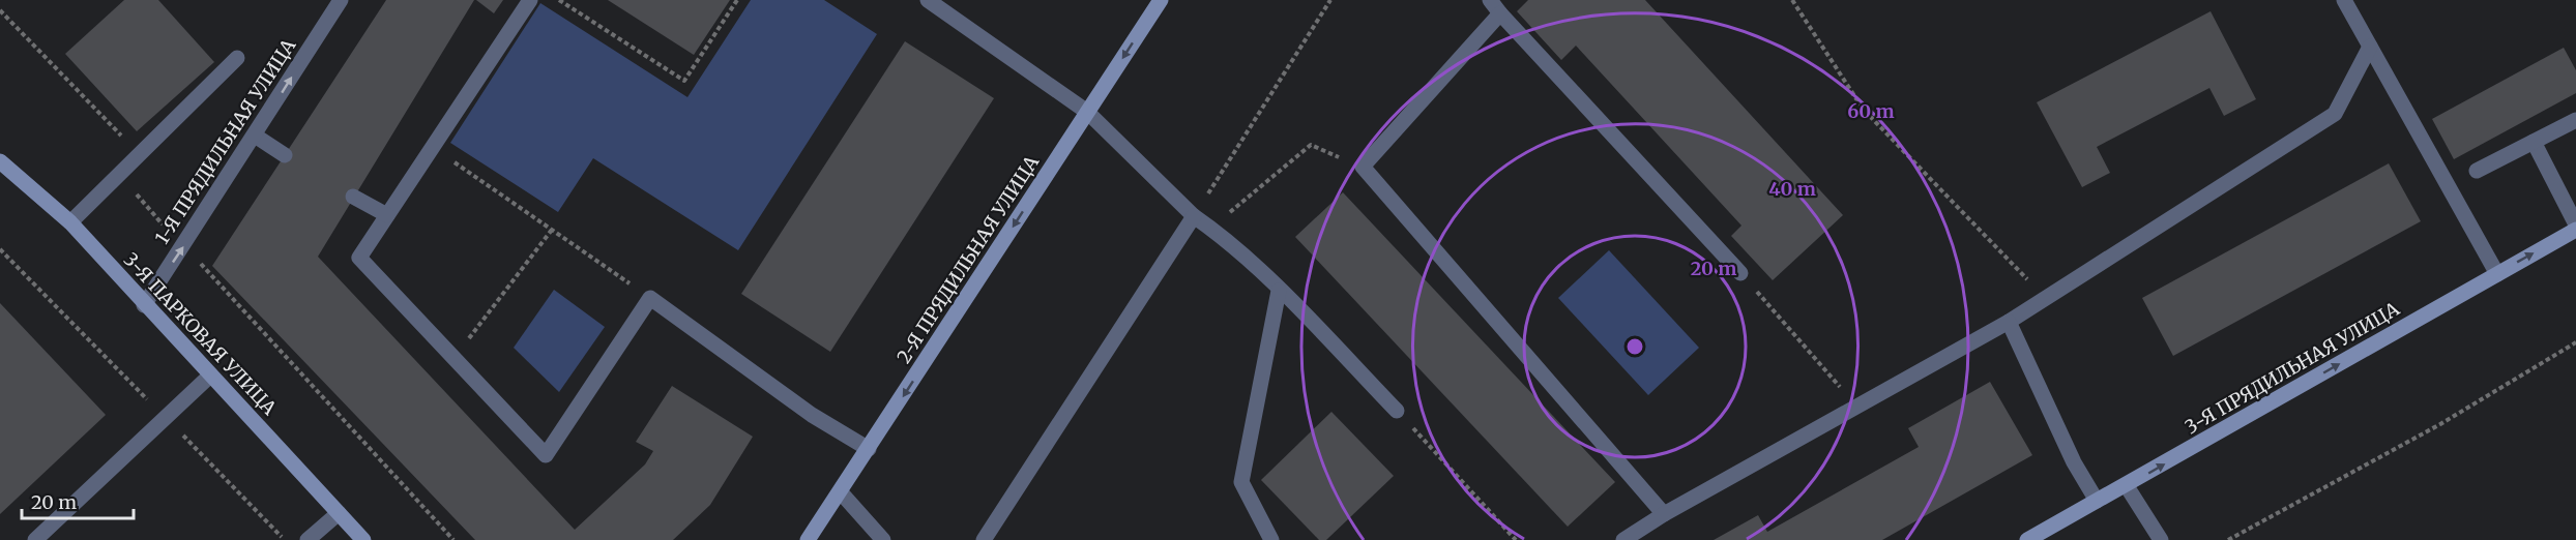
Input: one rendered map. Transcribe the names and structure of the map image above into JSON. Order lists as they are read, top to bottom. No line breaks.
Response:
{"streets":{"street":["1-Я ПРЯДИЛЬНАЯ УЛИЦА","2-Я ПРЯДИЛЬНАЯ УЛИЦА","3-Я ПАРКОВАЯ УЛИЦА","3-Я ПРЯДИЛЬНАЯ УЛИЦА"]},"crossings":[["1-Я ПРЯДИЛЬНАЯ УЛИЦА","3-Я ПАРКОВАЯ УЛИЦА"]],"one_way":["2-Я ПРЯДИЛЬНАЯ УЛИЦА","3-Я ПРЯДИЛЬНАЯ УЛИЦА"],"scale_bar":"20 m","rings":["60 m","40 m","20 m"]}
